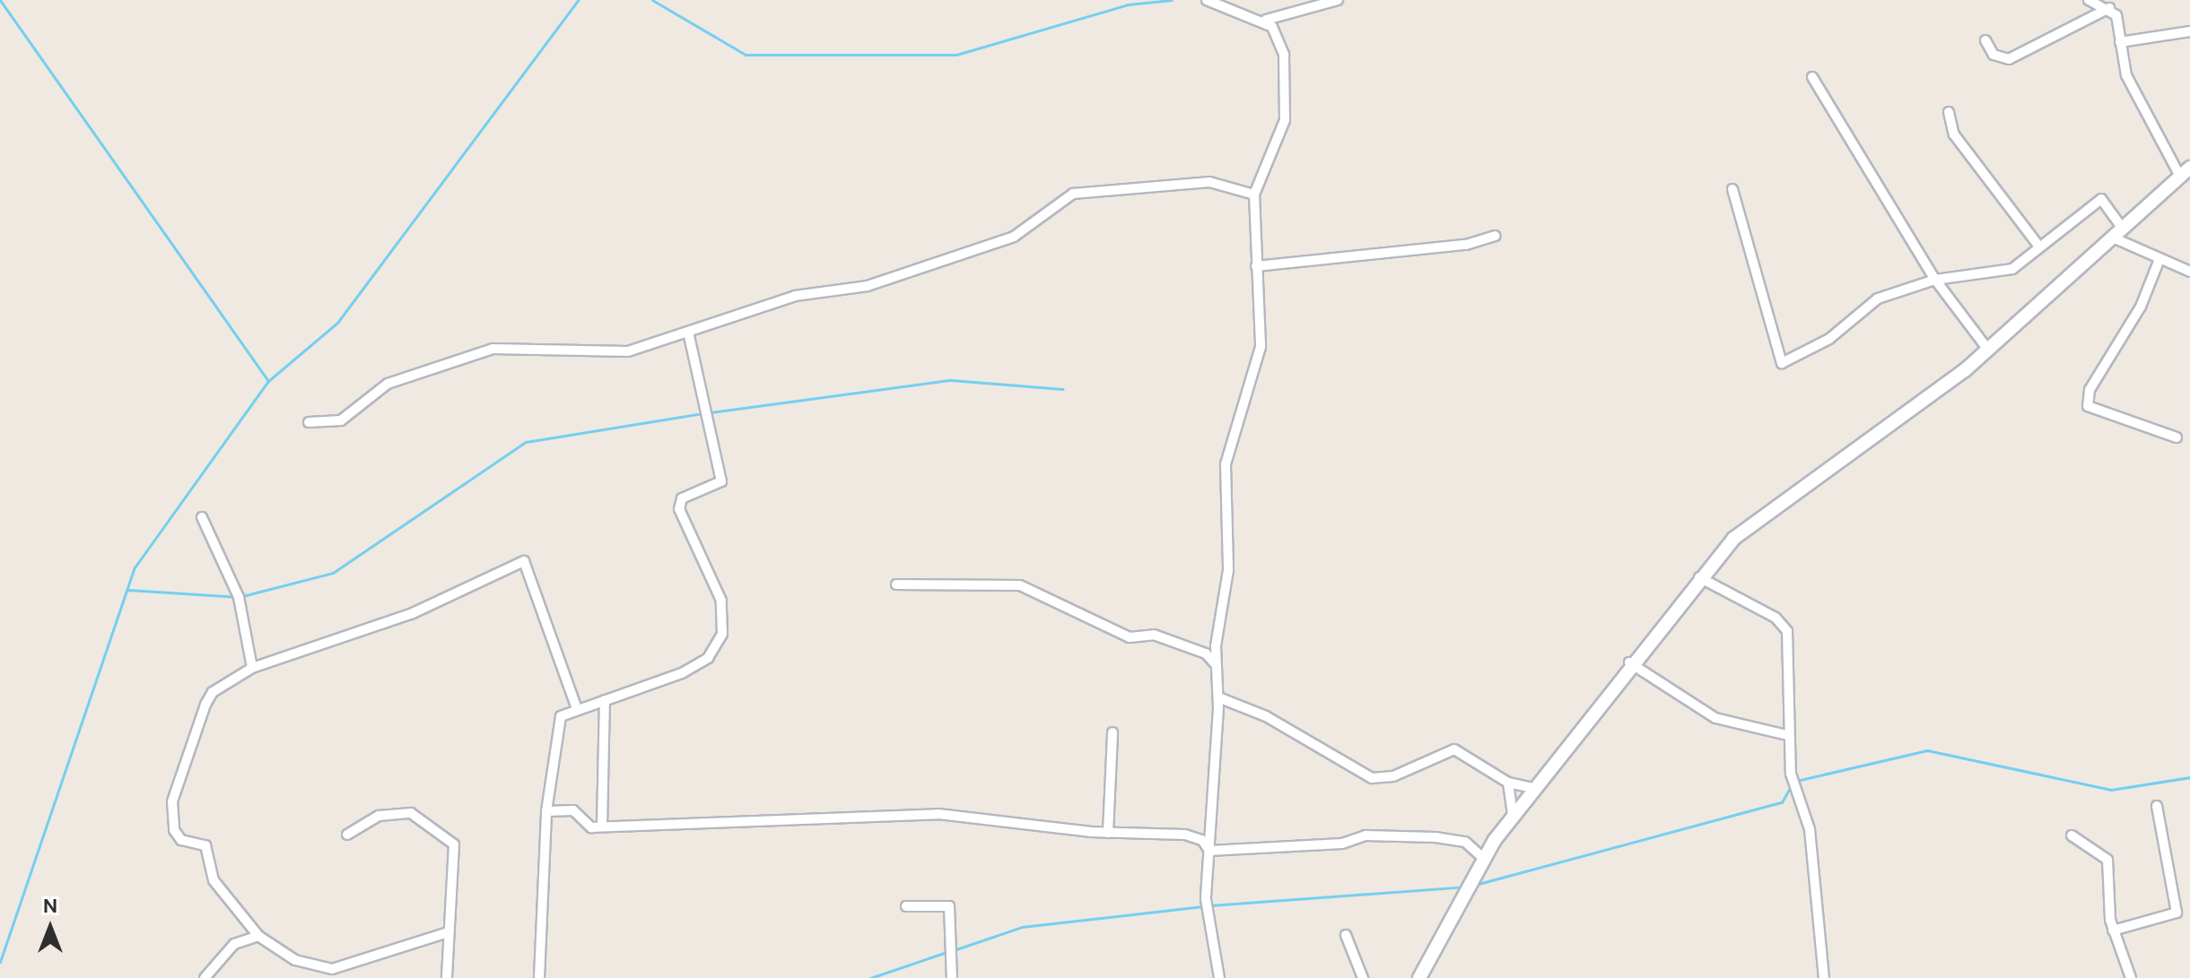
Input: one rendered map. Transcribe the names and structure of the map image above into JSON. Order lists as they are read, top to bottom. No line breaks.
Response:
{"north":"top"}
